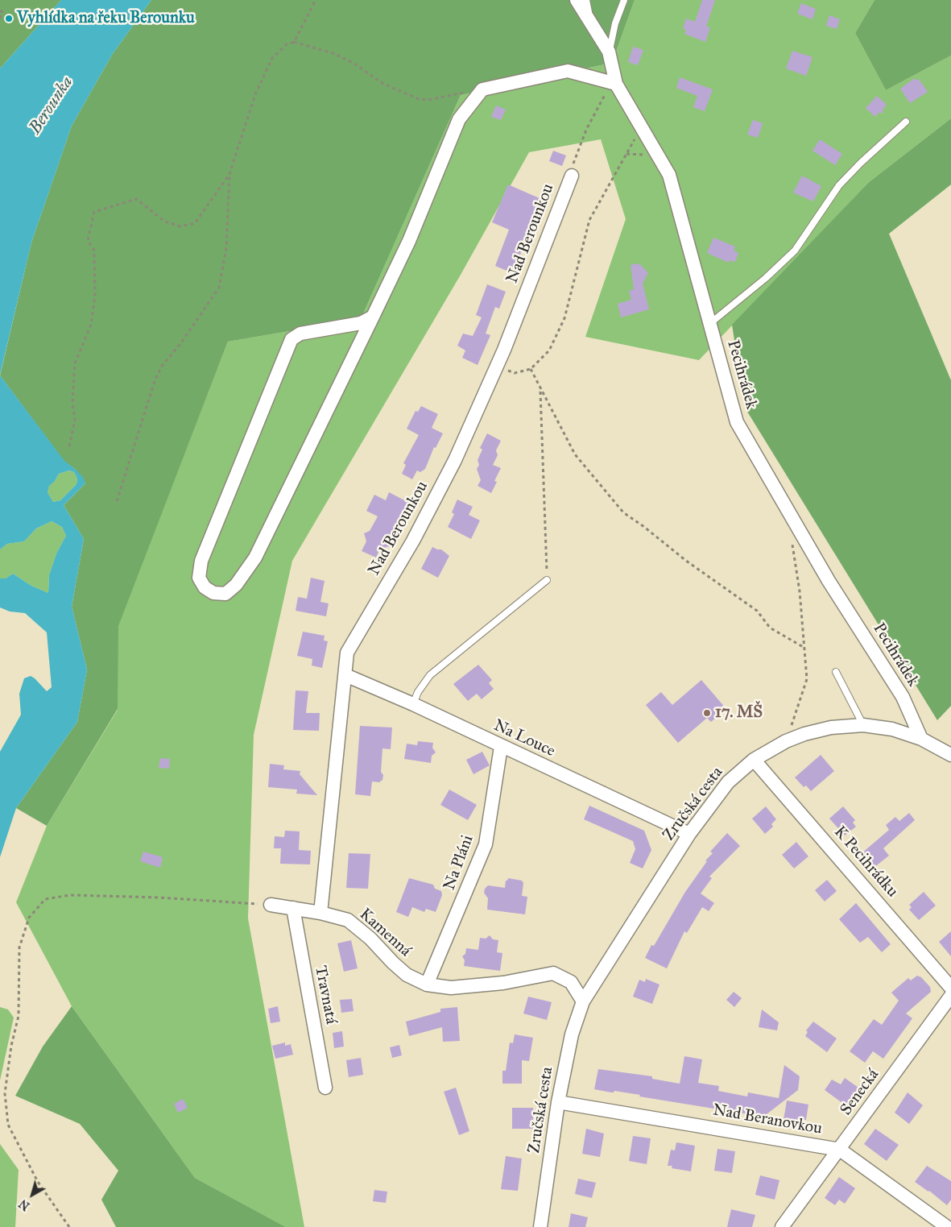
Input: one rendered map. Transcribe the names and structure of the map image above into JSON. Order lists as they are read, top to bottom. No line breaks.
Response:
{"streets":{"street":["Nad Berounkou","Pecihrádek","Na Louce","Zručská cesta","K Pecihrádku","Na Pláni","Kamenná","Travnatá","Senecká","Nad Beranovkou"]},"crossings":[["Nad Berounkou","Na Louce"],["Nad Berounkou","Kamenná"],["Pecihrádek","Zručská cesta"],["Na Louce","Zručská cesta"],["Na Louce","Na Pláni"],["Zručská cesta","K Pecihrádku"],["Zručská cesta","Nad Beranovkou"],["Na Pláni","Kamenná"],["Kamenná","Travnatá"],["Senecká","Nad Beranovkou"]],"water":["Berounka"],"places":["Vyhlídka na řeku Berounku","17. MŠ"],"north":"bottom left"}
